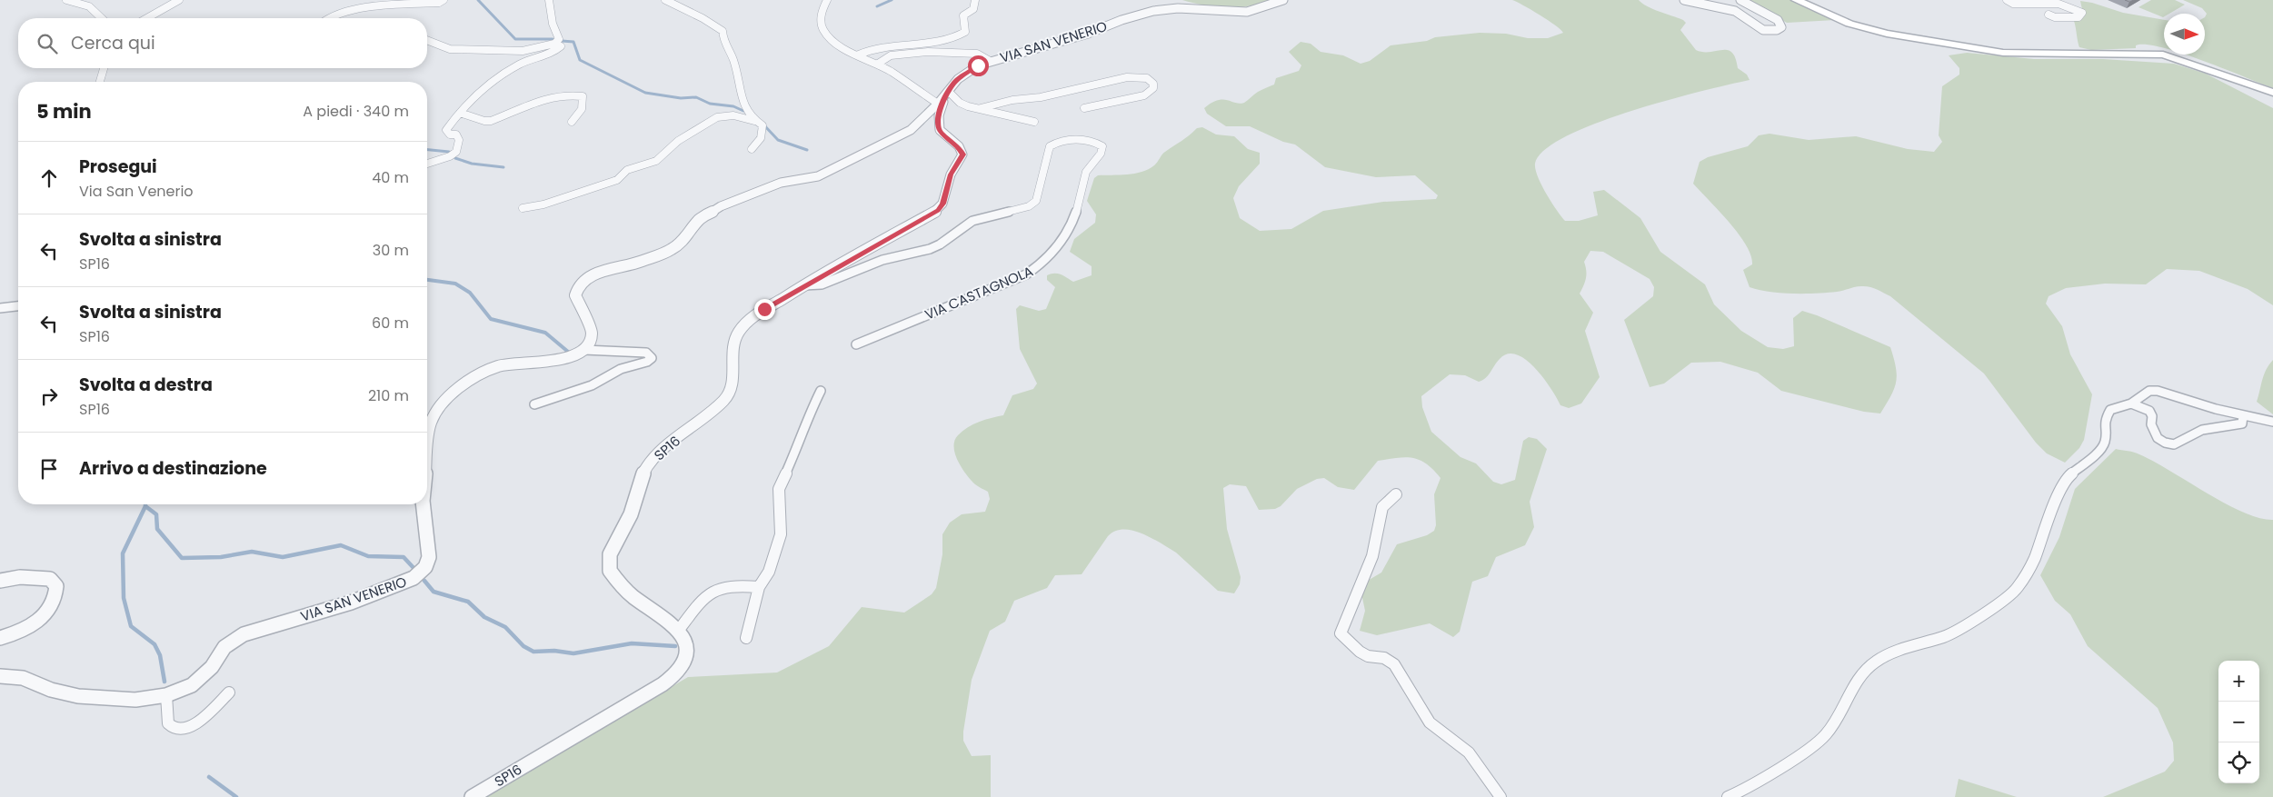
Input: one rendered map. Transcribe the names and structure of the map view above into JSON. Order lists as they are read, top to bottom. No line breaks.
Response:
{"streets":{"street":["VIA SAN VENERIO","VIA CASTAGNOLA","SP16"]},"crossings":[["VIA SAN VENERIO","SP16"],["VIA CASTAGNOLA","SP16"]],"north":"right","page":{"search":"Cerca qui","heading":["5 min","A piedi · 340 m"],"list":[["Prosegui","Via San Venerio","40 m"],["Svolta a sinistra","SP16","30 m"],["Svolta a sinistra","SP16","60 m"],["Svolta a destra","SP16","210 m"],"Arrivo a destinazione"],"map_buttons":["+","−"]}}
